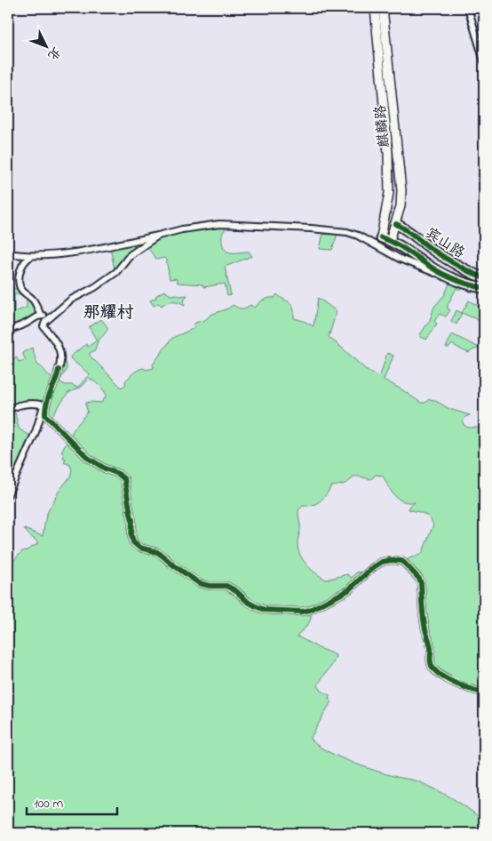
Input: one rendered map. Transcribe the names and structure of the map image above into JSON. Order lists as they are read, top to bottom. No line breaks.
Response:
{"streets":{"main road":["麒麟路","宾山路"]},"crossings":[["麒麟路","宾山路"]],"districts":["那耀村"],"scale_bar":"100 m","north":"bottom right"}
